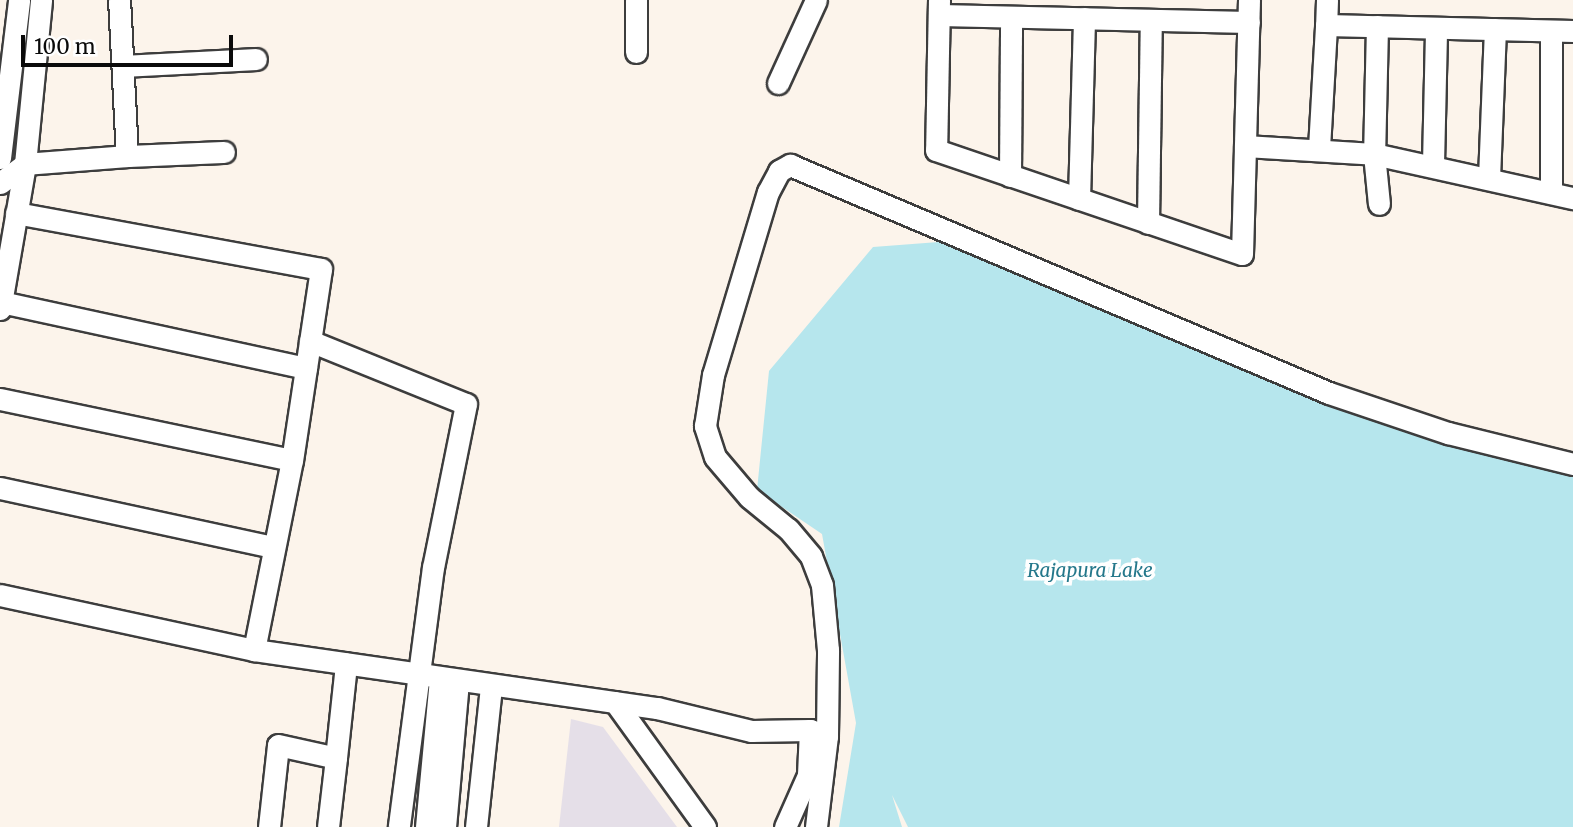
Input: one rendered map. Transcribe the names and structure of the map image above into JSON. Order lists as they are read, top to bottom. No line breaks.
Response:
{"water":["Rajapura Lake"],"scale_bar":"100 m"}
